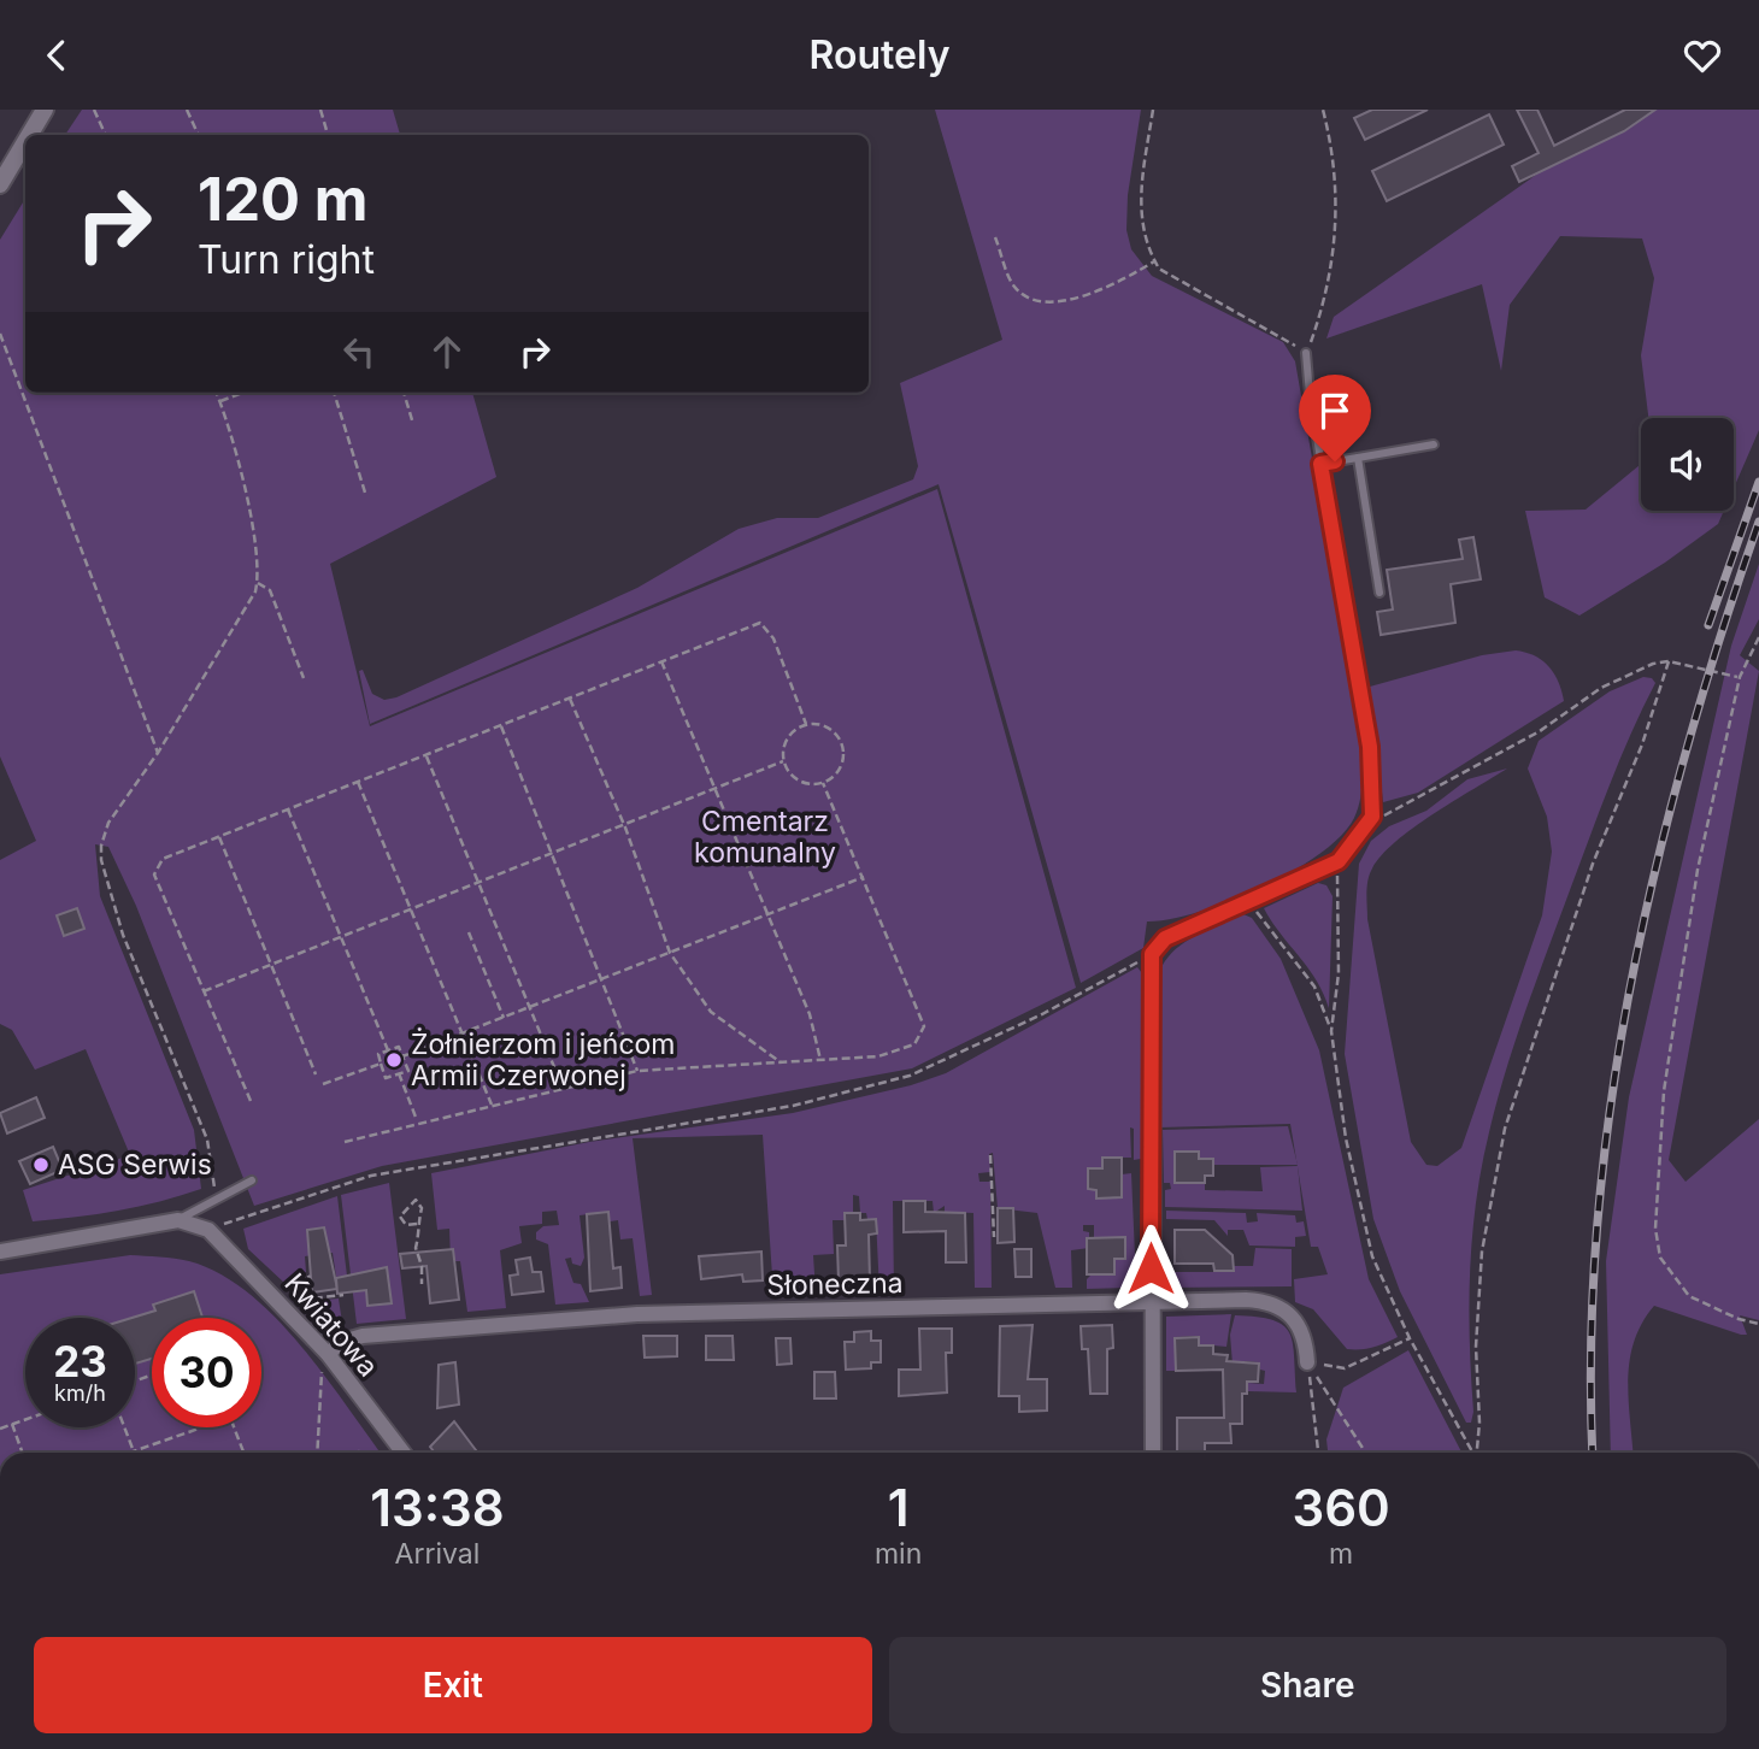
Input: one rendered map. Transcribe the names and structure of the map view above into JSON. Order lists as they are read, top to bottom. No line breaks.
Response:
{"streets":{"street":["Słoneczna","Kwiatowa"]},"crossings":[["Słoneczna","Kwiatowa"]],"parks":["Cmentarz komunalny"],"places":["Żołnierzom i jeńcom Armii Czerwonej","ASG Serwis"],"page":{"header":"Routely","turn":["120 m","Turn right"],"speed":"23 km/h","limit":"30","eta":["13:38","Arrival","1","min","360","m"],"buttons":["Exit","Share"]}}
